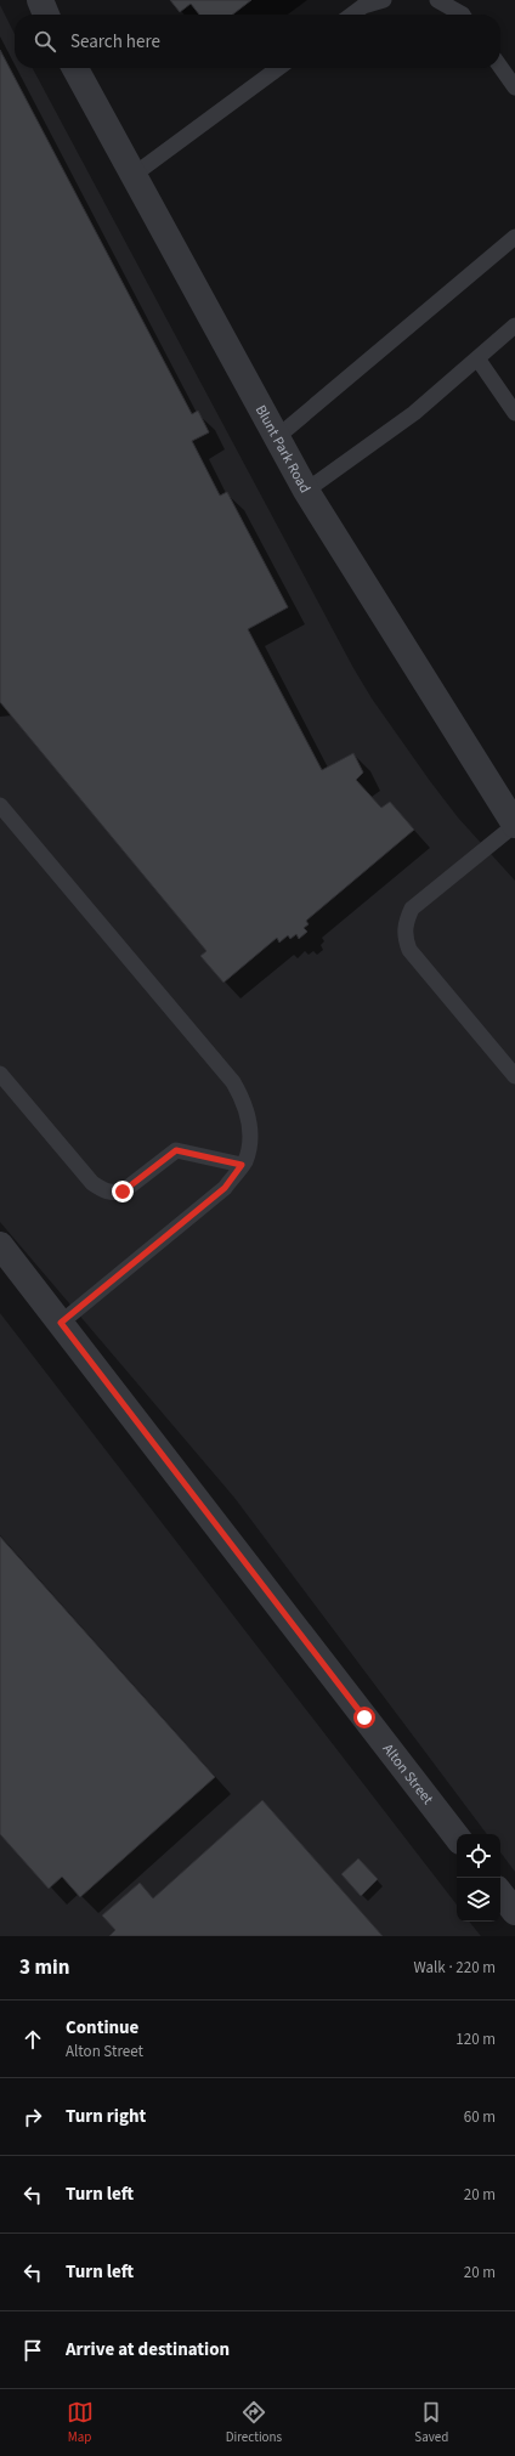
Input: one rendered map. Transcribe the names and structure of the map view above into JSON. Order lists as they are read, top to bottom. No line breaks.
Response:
{"streets":{"street":["Blunt Park Road","Alton Street"]},"page":{"search":"Search here","heading":["3 min","Walk · 220 m"],"list":[["Continue","Alton Street","120 m"],["Turn right","60 m"],["Turn left","20 m"],["Turn left","20 m"],"Arrive at destination"],"nav":["Map","Directions","Saved"]}}
